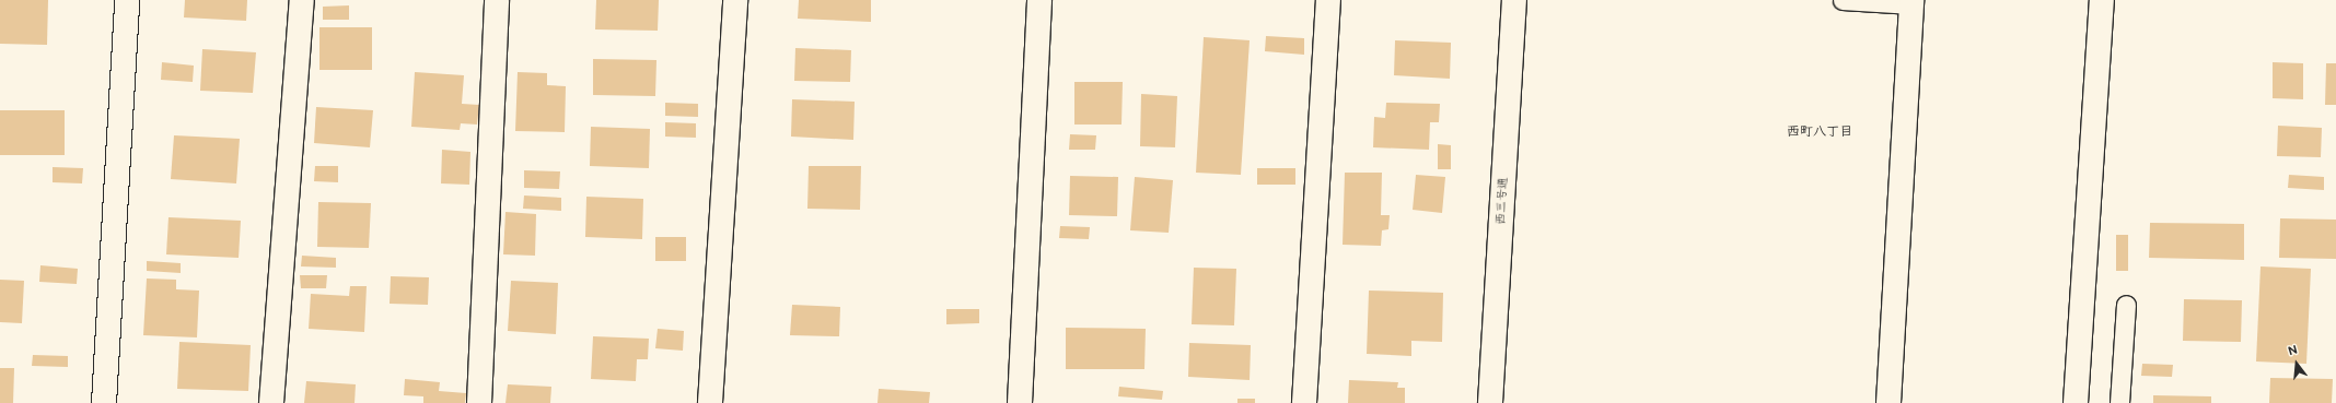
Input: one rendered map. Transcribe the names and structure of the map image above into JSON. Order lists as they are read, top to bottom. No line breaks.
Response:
{"streets":{"street":["西三号通"]},"districts":["西町八丁目"],"north":"top"}
